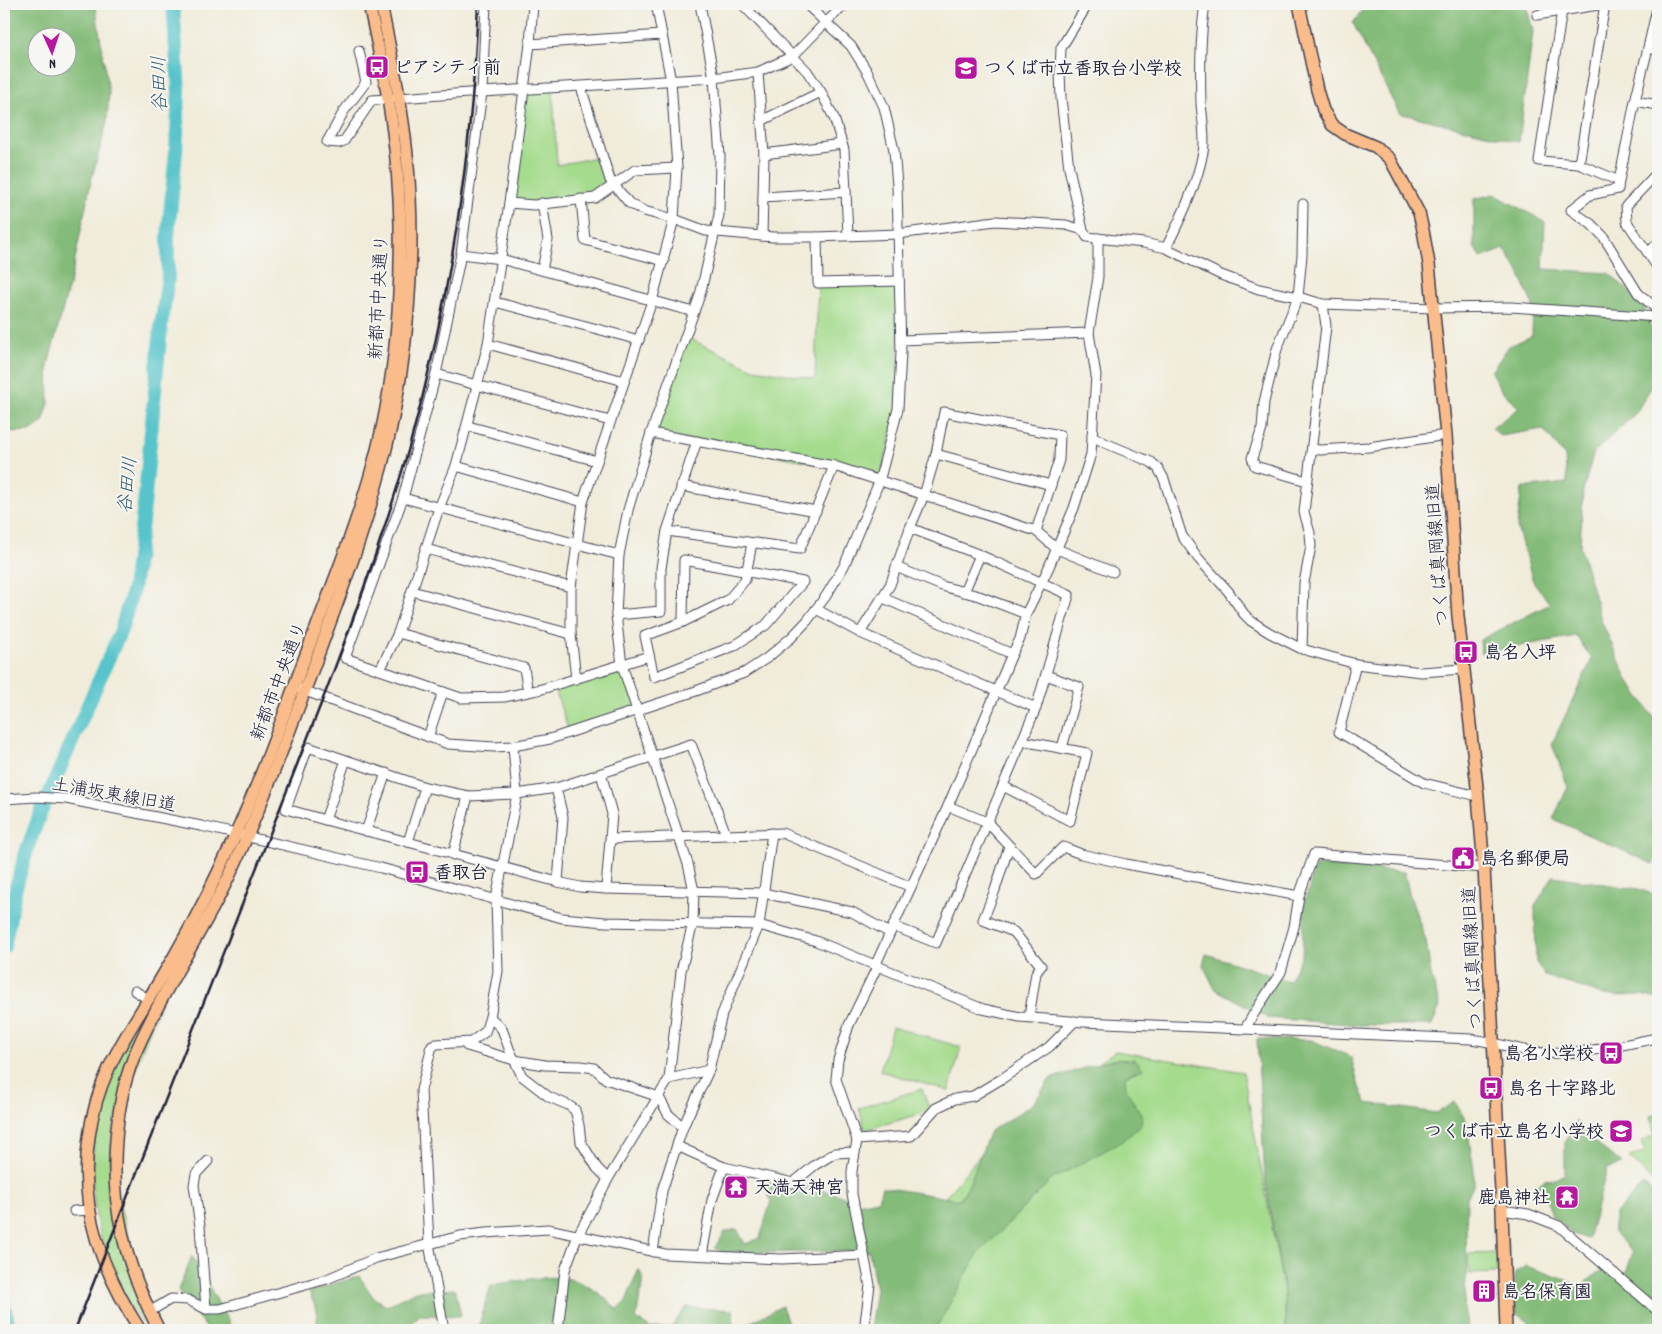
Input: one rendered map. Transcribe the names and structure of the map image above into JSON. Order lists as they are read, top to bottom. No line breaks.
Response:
{"streets":{"main road":["新都市中央通り","つくば真岡線旧道"],"street":["土浦坂東線旧道"]},"crossings":[["新都市中央通り","土浦坂東線旧道"],["つくば真岡線旧道","土浦坂東線旧道"]],"water":["谷田川"],"places":{"bus stop":["ピアシティ前","島名入坪","香取台","島名小学校","島名十字路北"],"school or university":["つくば市立香取台小学校","つくば市立島名小学校"],"public building":["島名郵便局"],"temple":["天満天神宮","鹿島神社"],"building":["島名保育園"]},"north":"bottom"}
